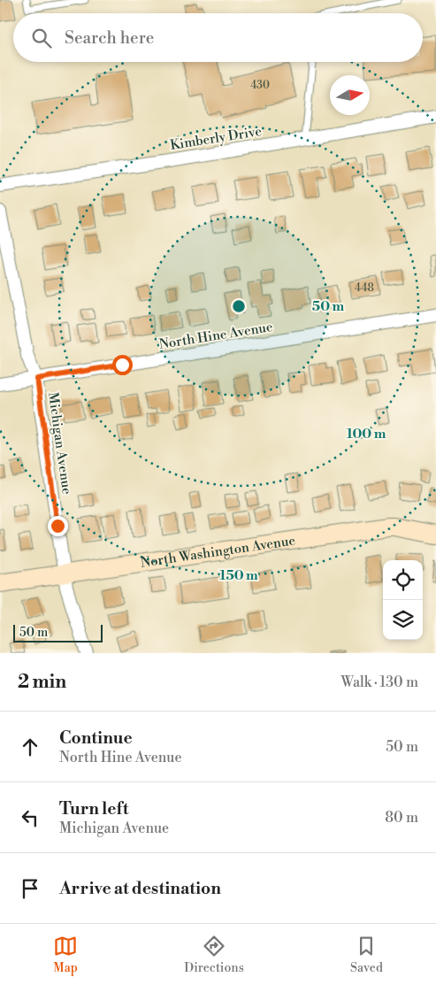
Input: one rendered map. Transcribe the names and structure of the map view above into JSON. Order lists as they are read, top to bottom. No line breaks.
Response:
{"streets":{"street":["Kimberly Drive","North Hine Avenue","Michigan Avenue","North Washington Avenue"]},"crossings":[["North Hine Avenue","Michigan Avenue"],["Michigan Avenue","North Washington Avenue"]],"house_numbers":["430","448"],"scale_bar":"50 m","north":"right","page":{"search":"Search here","scale":"50 m","heading":["2 min","Walk · 130 m"],"list":[["Continue","North Hine Avenue","50 m"],["Turn left","Michigan Avenue","80 m"],"Arrive at destination"],"nav":["Map","Directions","Saved"]},"rings":["50 m","100 m","150 m"]}
